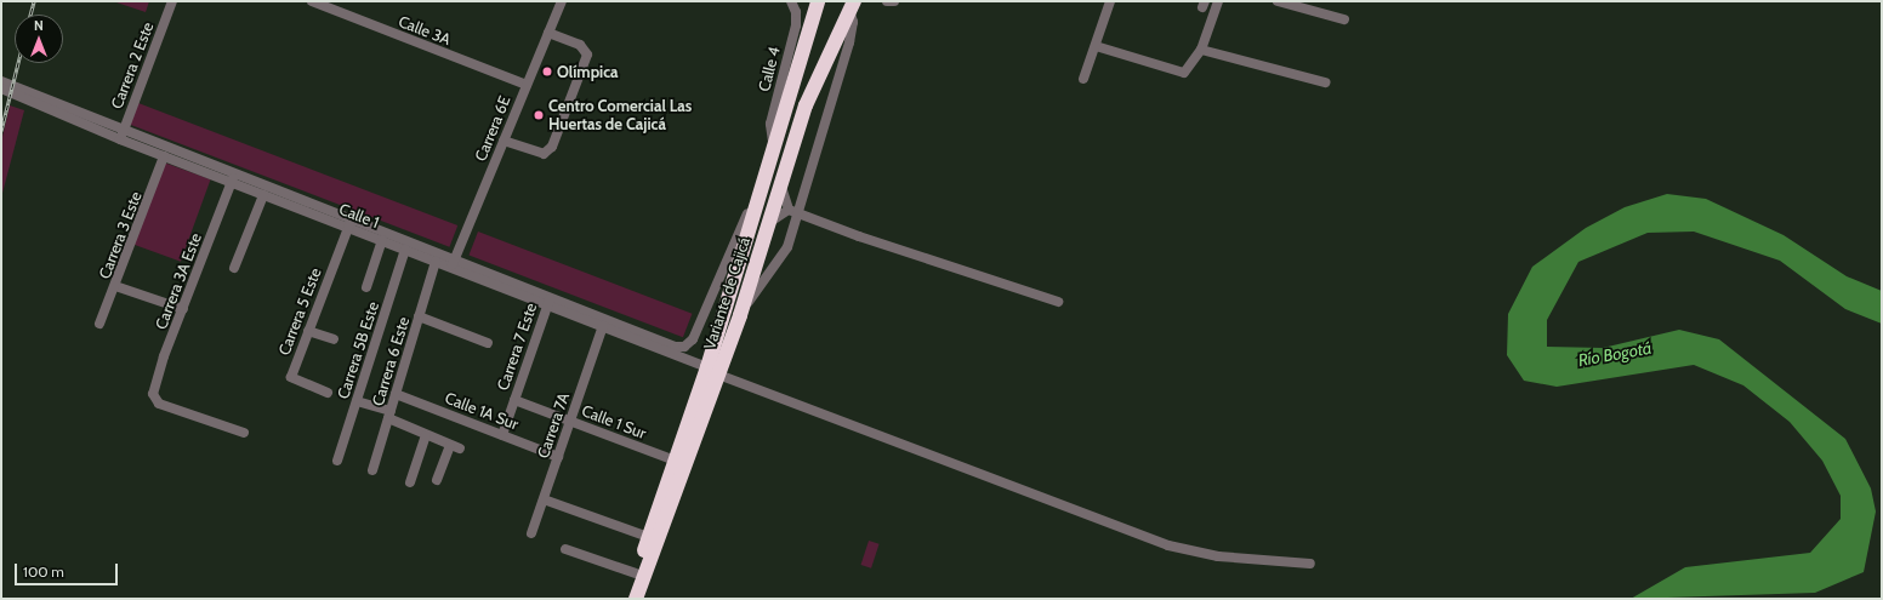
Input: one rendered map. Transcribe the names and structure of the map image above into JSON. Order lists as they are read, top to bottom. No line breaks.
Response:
{"streets":{"highway":["Variante de Cajicá"],"street":["Calle 3A","Carrera 2 Este","Calle 4","Carrera 6E","Calle 1","Carrera 3 Este","Carrera 3A Este","Carrera 5 Este","Carrera 7 Este","Carrera 5B Este","Carrera 6 Este","Calle 1A Sur","Calle 1 Sur","Carrera 7A"]},"crossings":[["Calle 3A","Carrera 6E"],["Carrera 2 Este","Calle 1"],["Calle 4","Variante de Cajicá"],["Carrera 6E","Calle 1"],["Calle 1","Carrera 3 Este"],["Calle 1","Carrera 3A Este"],["Calle 1","Variante de Cajicá"],["Calle 1","Carrera 5 Este"],["Calle 1","Carrera 7 Este"],["Calle 1","Carrera 5B Este"],["Calle 1","Carrera 6 Este"],["Calle 1","Carrera 7A"],["Variante de Cajicá","Calle 1 Sur"],["Carrera 7 Este","Calle 1A Sur"],["Carrera 7 Este","Calle 1 Sur"],["Carrera 6 Este","Calle 1A Sur"],["Calle 1A Sur","Carrera 7A"],["Calle 1 Sur","Carrera 7A"]],"water":["Río Bogotá"],"places":["Olímpica","Centro Comercial Las Huertas de Cajicá"],"scale_bar":"100 m","north":"top"}
